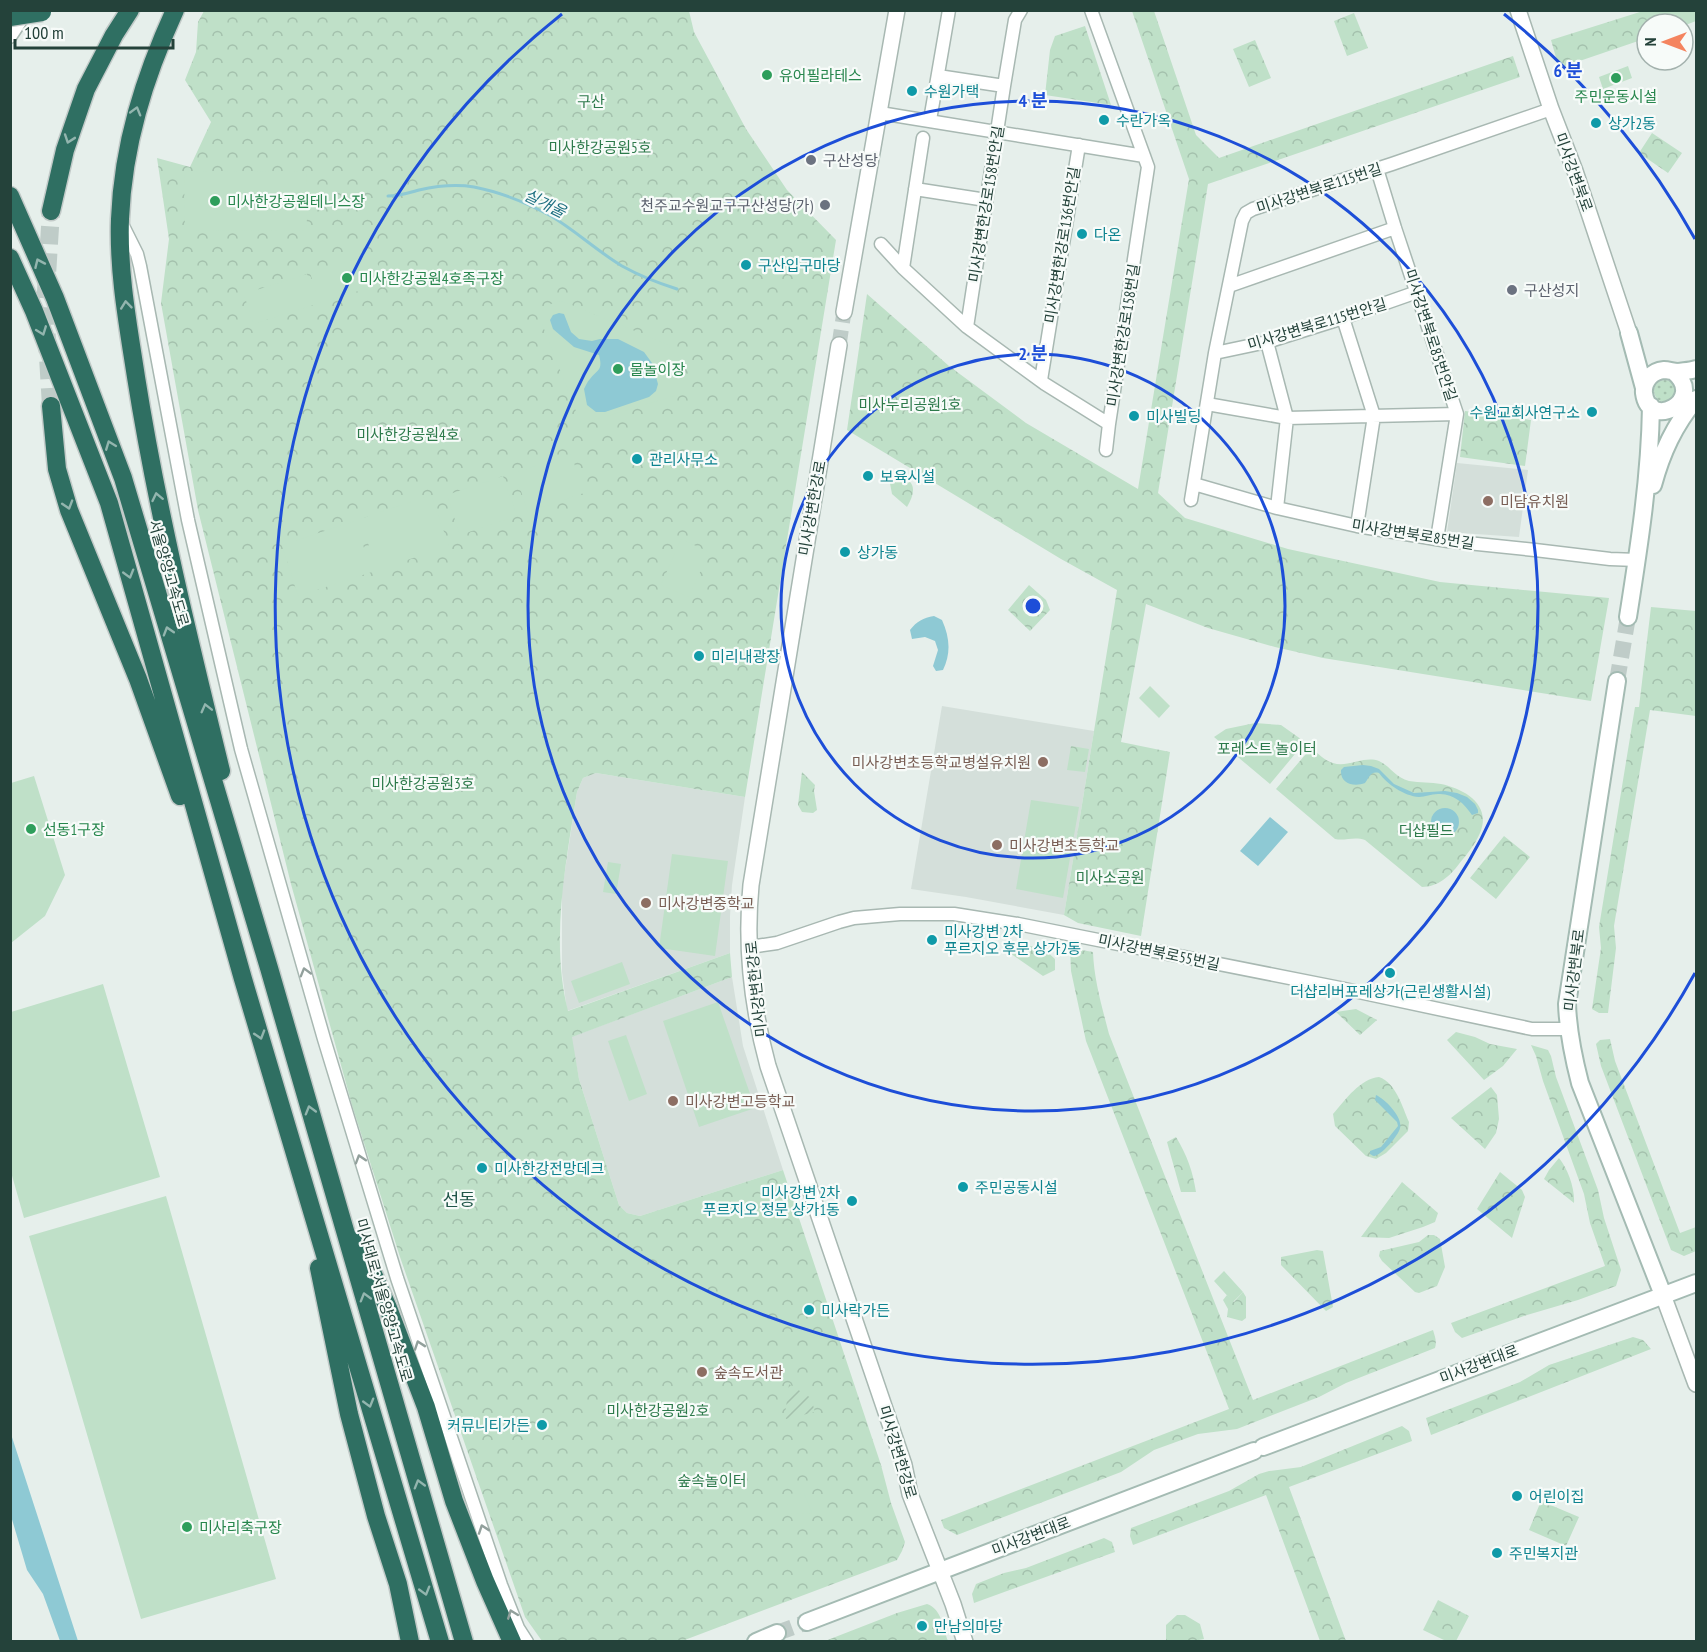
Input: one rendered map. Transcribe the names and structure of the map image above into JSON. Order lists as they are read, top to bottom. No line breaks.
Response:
{"streets":{"highway":["서울양양고속도로","미사대로;서울양양고속도로"],"main road":["미사강변북로","미사강변대로"],"street":["미사강변북로115번길","미사강변한강로158번안길","미사강변한강로136번안길","미사강변북로115번안길","미사강변한강로158번길","미사강변북로85번안길","미사강변한강로","미사강변북로85번길","미사강변북로55번길"]},"crossings":[["미사강변북로","미사강변북로115번길"],["미사강변북로","미사강변북로55번길"],["미사강변북로","미사강변대로"],["미사강변북로115번길","미사강변북로115번안길"],["미사강변북로115번길","미사강변북로85번안길"],["미사강변북로115번길","미사강변북로85번길"],["미사강변한강로158번안길","미사강변한강로158번길"],["미사강변한강로136번안길","미사강변한강로158번길"],["미사강변북로115번안길","미사강변북로85번안길"],["미사강변북로85번안길","미사강변북로85번길"],["미사강변한강로","미사강변북로55번길"],["미사강변한강로","미사강변대로"],["서울양양고속도로","미사대로;서울양양고속도로"]],"districts":["선동"],"water":["실개울"],"parks":["구산","미사한강공원5호","미사누리공원1호","미사한강공원4호","포레스트 놀이터","미사한강공원3호","더샵필드","미사소공원","미사한강공원2호","숲속놀이터"],"places":["유어필라테스","주민운동시설","수원가택","수란가옥","상가2동","구산성당","미사한강공원테니스장","천주교수원교구구산성당(가)","다온","구산입구마당","미사한강공원4호족구장","구산성지","물놀이장","수원교회사연구소","미사빌딩","관리사무소","보육시설","미담유치원","상가동","미리내광장","미사강변초등학교병설유치원","선동1구장","미사강변초등학교","미사강변중학교","미사강변 2차 푸르지오 후문 상가2동","더샵리버포레상가(근린생활시설)","미사강변고등학교","미사한강전망데크","주민공동시설","미사강변 2차 푸르지오 정문 상가1동","미사락가든","숲속도서관","커뮤니티가든","어린이집","미사리축구장","주민복지관","만남의마당"],"scale_bar":"100 m","north":"left","rings":["6 분","4 분","2 분"]}
